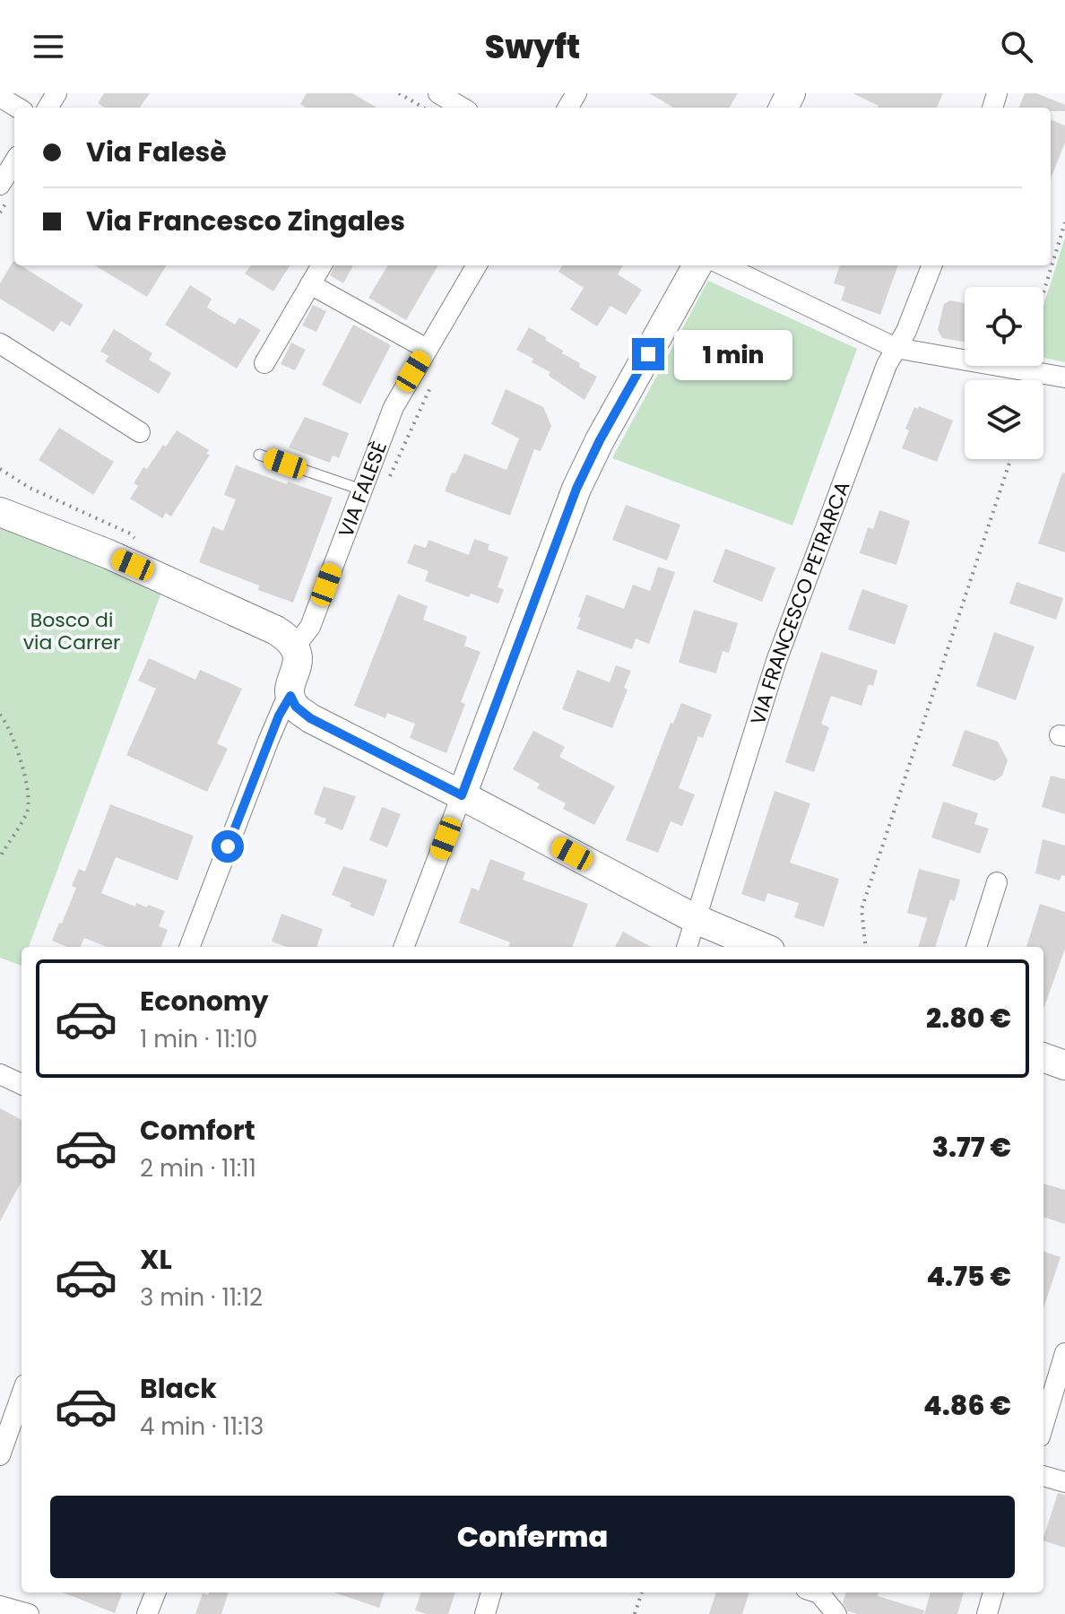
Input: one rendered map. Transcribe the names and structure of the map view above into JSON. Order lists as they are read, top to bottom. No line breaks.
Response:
{"streets":{"street":["VIA FALESÈ","VIA FRANCESCO PETRARCA"]},"parks":["Bosco di via Carrer"],"page":{"header":"Swyft","banner":["Via Falesè","Via Francesco Zingales"],"bubble":"1 min","list":[{"name":"Economy","note":"1 min · 11:10","value":"2.80 €"},{"name":"Comfort","note":"2 min · 11:11","value":"3.77 €"},{"name":"XL","note":"3 min · 11:12","value":"4.75 €"},{"name":"Black","note":"4 min · 11:13","value":"4.86 €"}],"buttons":"Conferma"}}
